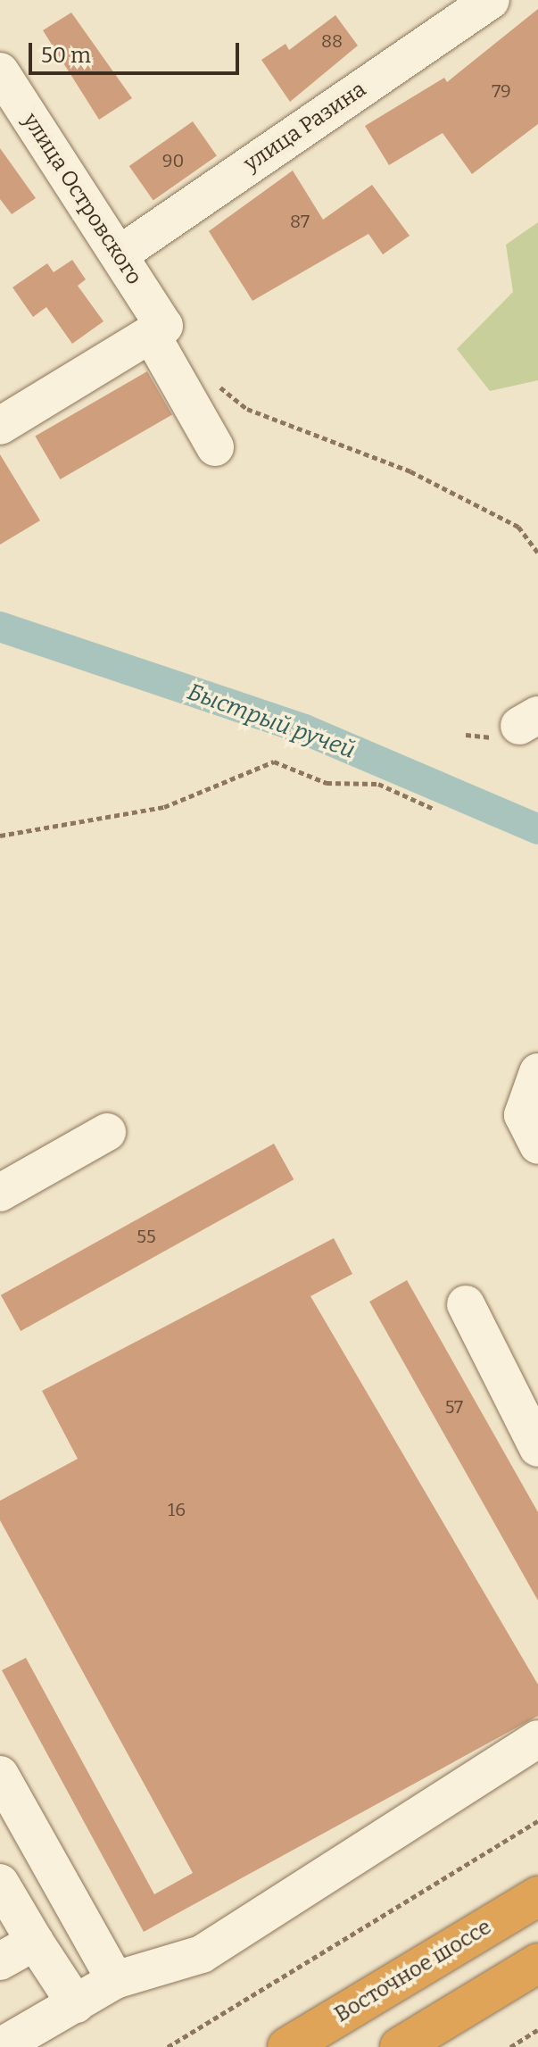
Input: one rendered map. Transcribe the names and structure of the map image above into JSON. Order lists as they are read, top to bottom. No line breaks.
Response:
{"streets":{"highway":["Восточное шоссе"],"street":["улица Разина","улица Островского"]},"crossings":[["улица Разина","улица Островского"]],"water":["Быстрый ручей"],"house_numbers":["88","79","90","87","55","57","16"],"scale_bar":"50 m"}
